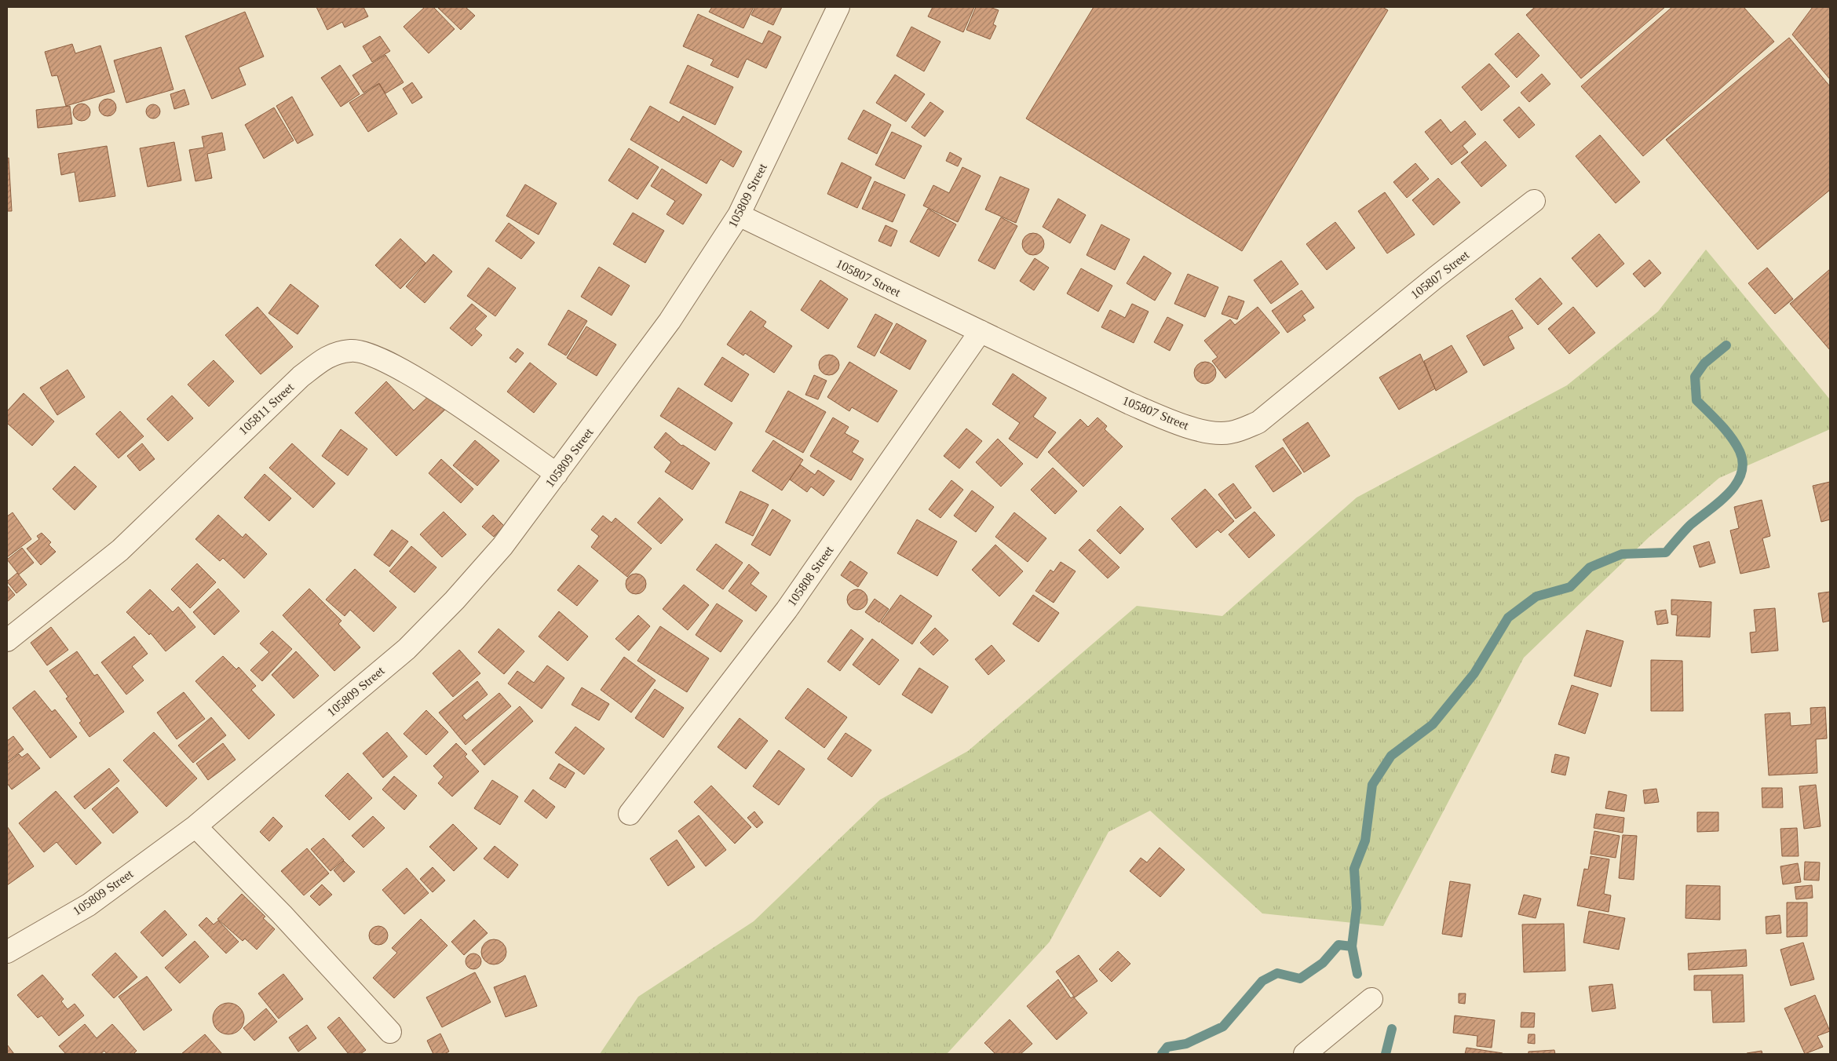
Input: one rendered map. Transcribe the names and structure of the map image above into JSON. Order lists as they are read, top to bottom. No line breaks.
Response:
{"streets":{"street":["105809 Street","105807 Street","105811 Street","105808 Street"]},"crossings":[["105809 Street","105807 Street"],["105809 Street","105811 Street"],["105807 Street","105808 Street"]]}
